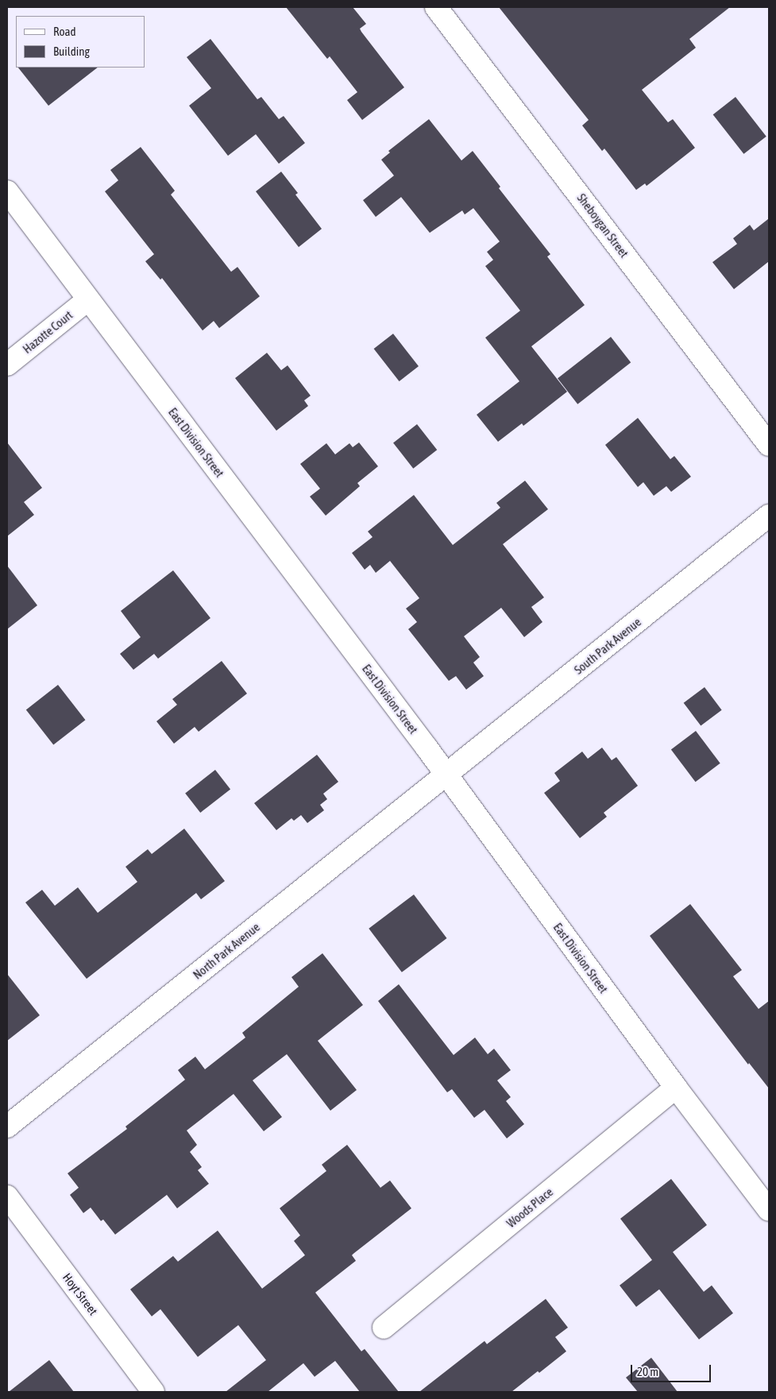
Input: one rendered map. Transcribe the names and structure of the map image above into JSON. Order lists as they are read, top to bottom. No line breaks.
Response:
{"streets":{"street":["Sheboygan Street","Hazotte Court","East Division Street","South Park Avenue","North Park Avenue","Woods Place","Hoyt Street"]},"crossings":[["Hazotte Court","East Division Street"],["East Division Street","South Park Avenue"],["East Division Street","North Park Avenue"],["East Division Street","Woods Place"],["South Park Avenue","North Park Avenue"]],"legend":["Road","Building"],"scale_bar":"20 m"}
